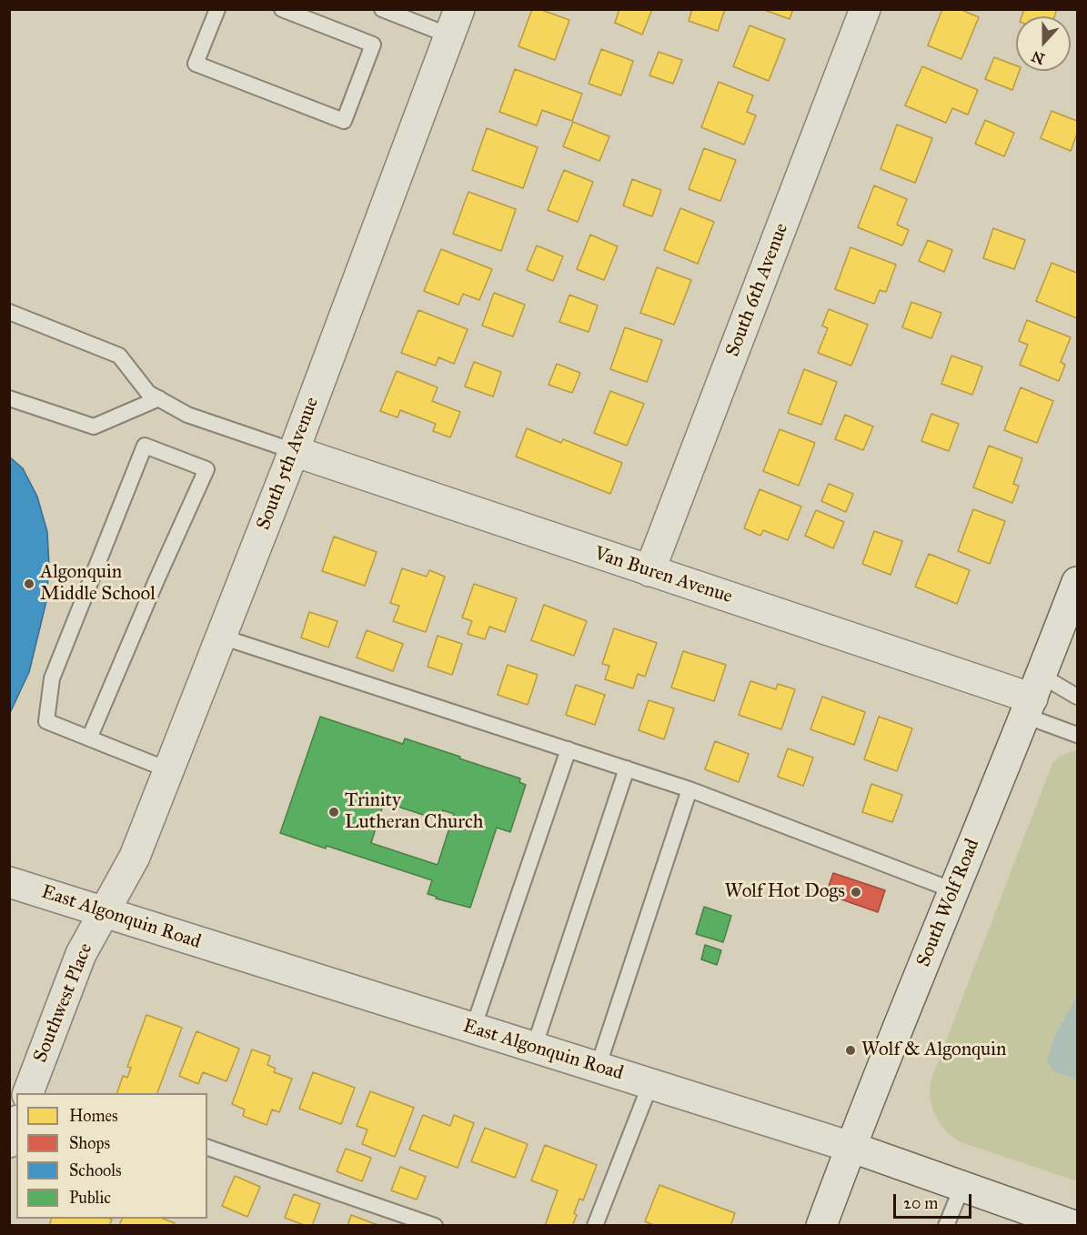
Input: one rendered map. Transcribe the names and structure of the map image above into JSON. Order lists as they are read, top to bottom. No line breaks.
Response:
{"streets":{"street":["South 6th Avenue","South 5th Avenue","Van Buren Avenue","South Wolf Road","East Algonquin Road","Southwest Place"]},"crossings":[["South 6th Avenue","Van Buren Avenue"],["South 5th Avenue","Van Buren Avenue"],["South 5th Avenue","East Algonquin Road"],["South 5th Avenue","Southwest Place"],["Van Buren Avenue","South Wolf Road"],["South Wolf Road","East Algonquin Road"],["East Algonquin Road","Southwest Place"]],"places":["Algonquin Middle School","Trinity Lutheran Church","Wolf Hot Dogs","Wolf & Algonquin"],"legend":["Homes","Shops","Schools","Public"],"scale_bar":"20 m","north":"bottom"}
